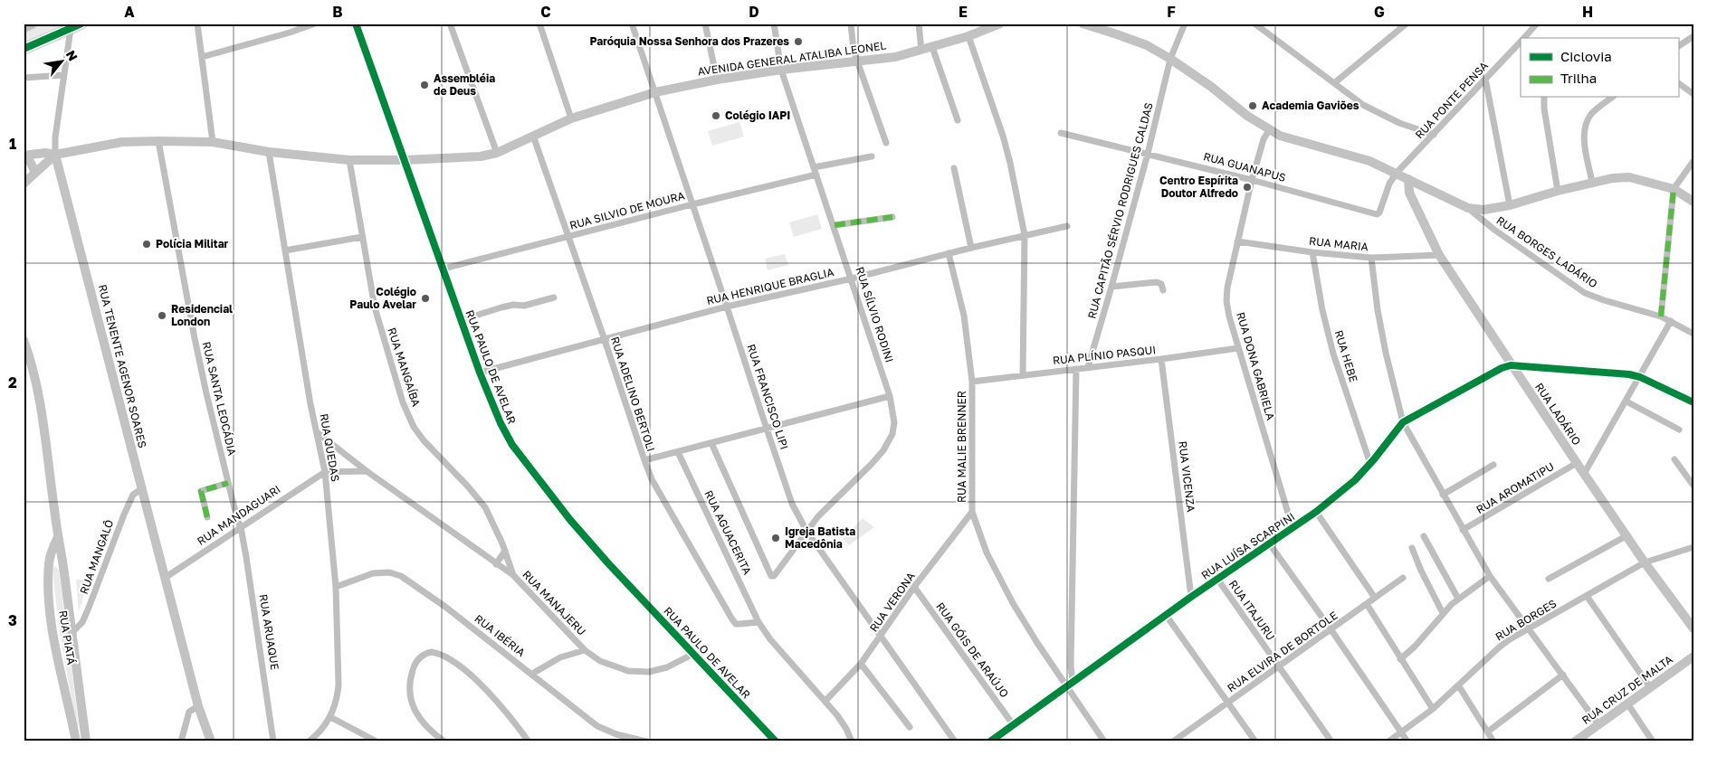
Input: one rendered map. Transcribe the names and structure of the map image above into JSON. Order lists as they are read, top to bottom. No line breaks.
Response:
{"streets":{"street":["AVENIDA GENERAL ATALIBA LEONEL","RUA PONTE PENSA","RUA GUANAPUS","RUA SILVIO DE MOURA","RUA CAPITÃO SÉRVIO RODRIGUES CALDAS","RUA MARIA","RUA BORGES LADÁRIO","RUA HENRIQUE BRAGLIA","RUA SÍLVIO RODINI","RUA PLÍNIO PASQUI","RUA HEBE","RUA TENENTE AGENOR SOARES","RUA DONA GABRIELA","RUA MANGAÍBA","RUA PAULO DE AVELAR","RUA ADELINO BERTOLI","RUA FRANCISCO LIPI","RUA SANTA LEOCÁDIA","RUA LADÁRIO","RUA MALIE BRENNER","RUA QUEDAS","RUA VICENZA","RUA AROMATIPU","RUA MANDAGUARI","RUA AGUACERITA","RUA LUÍSA SCARPINI","RUA MANGALÔ","RUA VERONA","RUA MANAJERU","RUA ITAJURU","RUA BORGES","RUA ARUAQUE","RUA IBÉRIA","RUA PIATÁ","RUA GÓIS DE ARAÚJO","RUA ELVIRA DE BORTOLE","RUA CRUZ DE MALTA"]},"crossings":[["AVENIDA GENERAL ATALIBA LEONEL","RUA SÍLVIO RODINI"],["AVENIDA GENERAL ATALIBA LEONEL","RUA TENENTE AGENOR SOARES"],["AVENIDA GENERAL ATALIBA LEONEL","RUA MANGAÍBA"],["AVENIDA GENERAL ATALIBA LEONEL","RUA PAULO DE AVELAR"],["AVENIDA GENERAL ATALIBA LEONEL","RUA ADELINO BERTOLI"],["AVENIDA GENERAL ATALIBA LEONEL","RUA FRANCISCO LIPI"],["AVENIDA GENERAL ATALIBA LEONEL","RUA SANTA LEOCÁDIA"],["AVENIDA GENERAL ATALIBA LEONEL","RUA QUEDAS"],["RUA PONTE PENSA","RUA GUANAPUS"],["RUA GUANAPUS","RUA CAPITÃO SÉRVIO RODRIGUES CALDAS"],["RUA GUANAPUS","RUA DONA GABRIELA"],["RUA SILVIO DE MOURA","RUA SÍLVIO RODINI"],["RUA SILVIO DE MOURA","RUA PAULO DE AVELAR"],["RUA SILVIO DE MOURA","RUA ADELINO BERTOLI"],["RUA SILVIO DE MOURA","RUA FRANCISCO LIPI"],["RUA CAPITÃO SÉRVIO RODRIGUES CALDAS","RUA PLÍNIO PASQUI"],["RUA MARIA","RUA HEBE"],["RUA MARIA","RUA DONA GABRIELA"],["RUA MARIA","RUA LADÁRIO"],["RUA HENRIQUE BRAGLIA","RUA SÍLVIO RODINI"],["RUA HENRIQUE BRAGLIA","RUA PAULO DE AVELAR"],["RUA HENRIQUE BRAGLIA","RUA ADELINO BERTOLI"],["RUA HENRIQUE BRAGLIA","RUA FRANCISCO LIPI"],["RUA HENRIQUE BRAGLIA","RUA MALIE BRENNER"],["RUA SÍLVIO RODINI","RUA FRANCISCO LIPI"],["RUA PLÍNIO PASQUI","RUA DONA GABRIELA"],["RUA PLÍNIO PASQUI","RUA MALIE BRENNER"],["RUA PLÍNIO PASQUI","RUA VICENZA"],["RUA HEBE","RUA LUÍSA SCARPINI"],["RUA TENENTE AGENOR SOARES","RUA MANDAGUARI"],["RUA TENENTE AGENOR SOARES","RUA MANGALÔ"],["RUA DONA GABRIELA","RUA LUÍSA SCARPINI"],["RUA MANGAÍBA","RUA MANAJERU"],["RUA PAULO DE AVELAR","RUA MANAJERU"],["RUA ADELINO BERTOLI","RUA AGUACERITA"],["RUA FRANCISCO LIPI","RUA VERONA"],["RUA SANTA LEOCÁDIA","RUA MANDAGUARI"],["RUA SANTA LEOCÁDIA","RUA ARUAQUE"],["RUA LADÁRIO","RUA AROMATIPU"],["RUA LADÁRIO","RUA LUÍSA SCARPINI"],["RUA LADÁRIO","RUA BORGES"],["RUA MALIE BRENNER","RUA LUÍSA SCARPINI"],["RUA MALIE BRENNER","RUA VERONA"],["RUA QUEDAS","RUA MANDAGUARI"],["RUA QUEDAS","RUA MANAJERU"],["RUA QUEDAS","RUA IBÉRIA"],["RUA VICENZA","RUA LUÍSA SCARPINI"],["RUA MANDAGUARI","RUA ARUAQUE"],["RUA AGUACERITA","RUA VERONA"],["RUA LUÍSA SCARPINI","RUA ITAJURU"],["RUA LUÍSA SCARPINI","RUA GÓIS DE ARAÚJO"],["RUA MANGALÔ","RUA PIATÁ"],["RUA VERONA","RUA GÓIS DE ARAÚJO"],["RUA ITAJURU","RUA ELVIRA DE BORTOLE"]],"places":["Paróquia Nossa Senhora dos Prazeres","Assembléia de Deus","Academia Gaviões","Colégio IAPI","Centro Espírita Doutor Alfredo","Polícia Militar","Colégio Paulo Avelar","Residencial London","Igreja Batista Macedônia"],"legend":["Ciclovia","Trilha"],"north":"top right","grid":{"columns":["A","B","C","D","E","F","G","H"],"rows":["1","2","3"]}}
